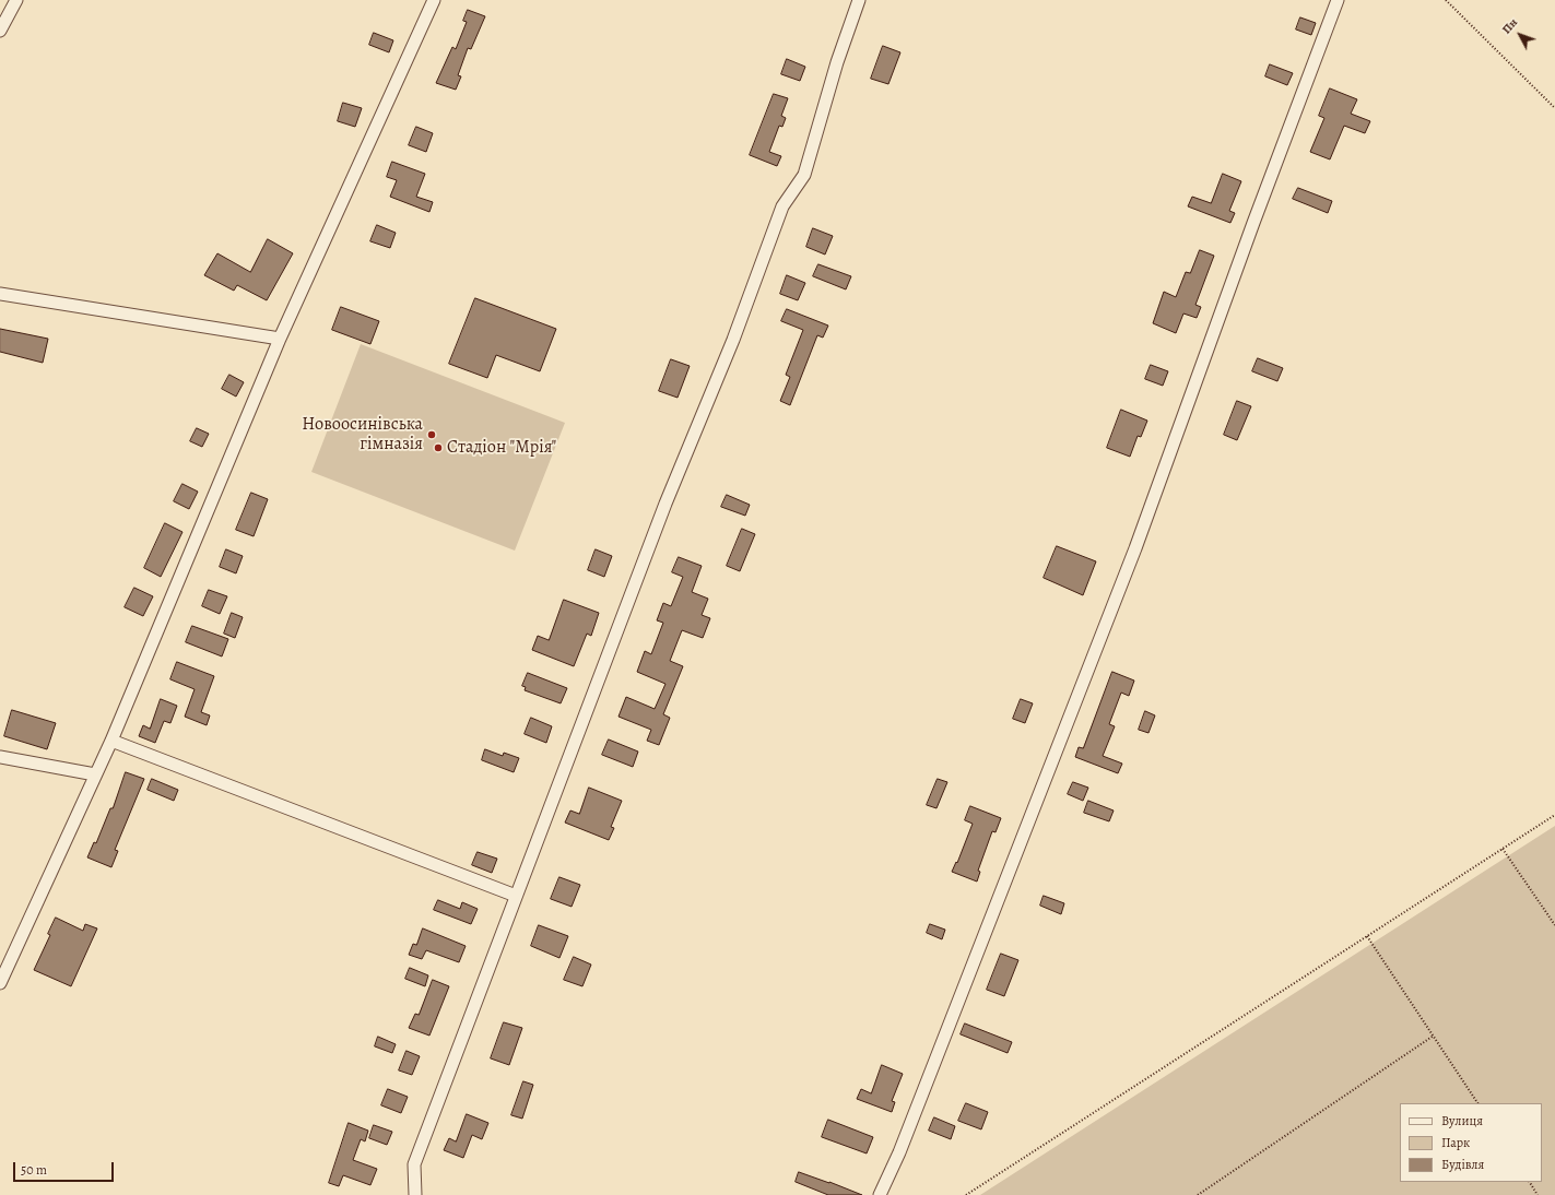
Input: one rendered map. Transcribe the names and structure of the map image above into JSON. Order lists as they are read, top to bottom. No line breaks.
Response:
{"places":["Новоосинівська гімназія","Стадіон \"Мрія\""],"legend":["Вулиця","Парк","Будівля"],"scale_bar":"50 m","north":"top left"}
